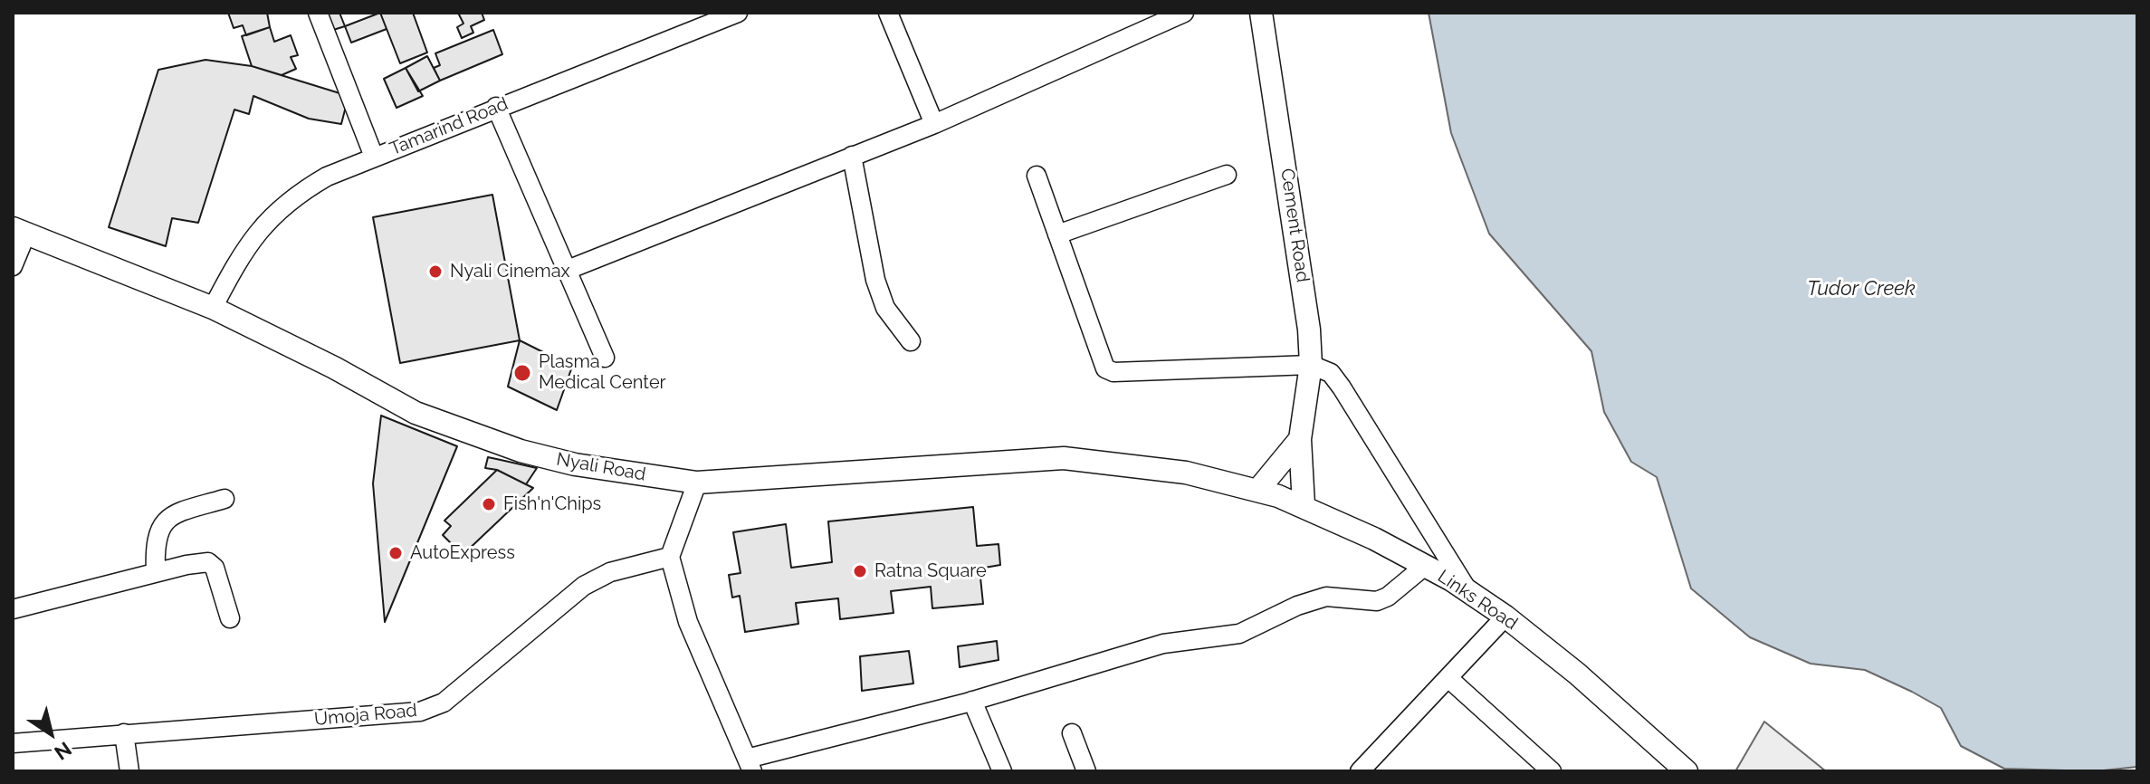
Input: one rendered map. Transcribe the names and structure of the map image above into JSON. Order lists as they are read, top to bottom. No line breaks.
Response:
{"streets":{"main road":["Cement Road","Nyali Road","Links Road"],"street":["Tamarind Road","Umoja Road"]},"crossings":[["Tamarind Road","Nyali Road"],["Cement Road","Links Road"],["Nyali Road","Links Road"]],"water":["Tudor Creek"],"places":["Nyali Cinemax","Plasma Medical Center","Fish'n'Chips","AutoExpress","Ratna Square"],"north":"bottom right"}
